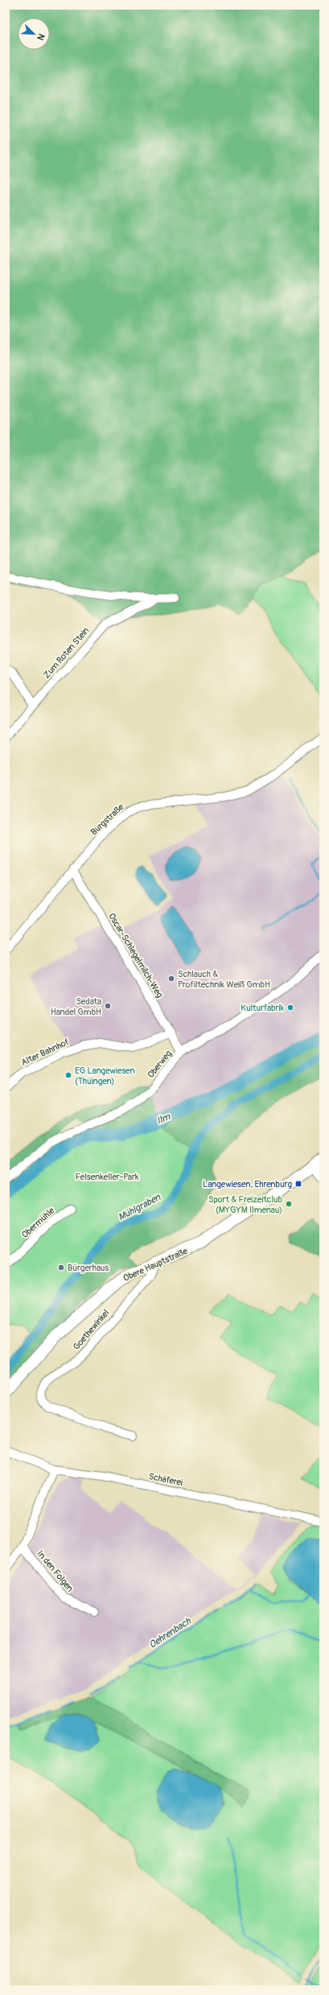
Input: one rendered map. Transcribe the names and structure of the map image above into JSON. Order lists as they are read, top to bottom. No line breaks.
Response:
{"streets":{"main road":["Obere Hauptstraße"],"street":["Zum Roten Stein","Burgstraße","Oscar-Schlegelmilch-Weg","Alter Bahnhof","Oberweg","Obermühle","Goethewinkel","Schäferei","In den Folgen"]},"crossings":[["Burgstraße","Oscar-Schlegelmilch-Weg"],["Oscar-Schlegelmilch-Weg","Alter Bahnhof"],["Oscar-Schlegelmilch-Weg","Oberweg"],["Obere Hauptstraße","Goethewinkel"]],"water":["Ilm","Mühlgraben","Oehrenbach"],"parks":["Felsenkeller-Park"],"places":{"other":["Schlauch & Profiltechnik Weiß GmbH","Sedata Handel GmbH","Kulturfabrik","EG Langewiesen (Thüingen)","Sport & Freizeitclub (MYGYM Ilmenau)","Bürgerhaus"],"transit":["Langewiesen, Ehrenburg"]},"north":"bottom right"}
